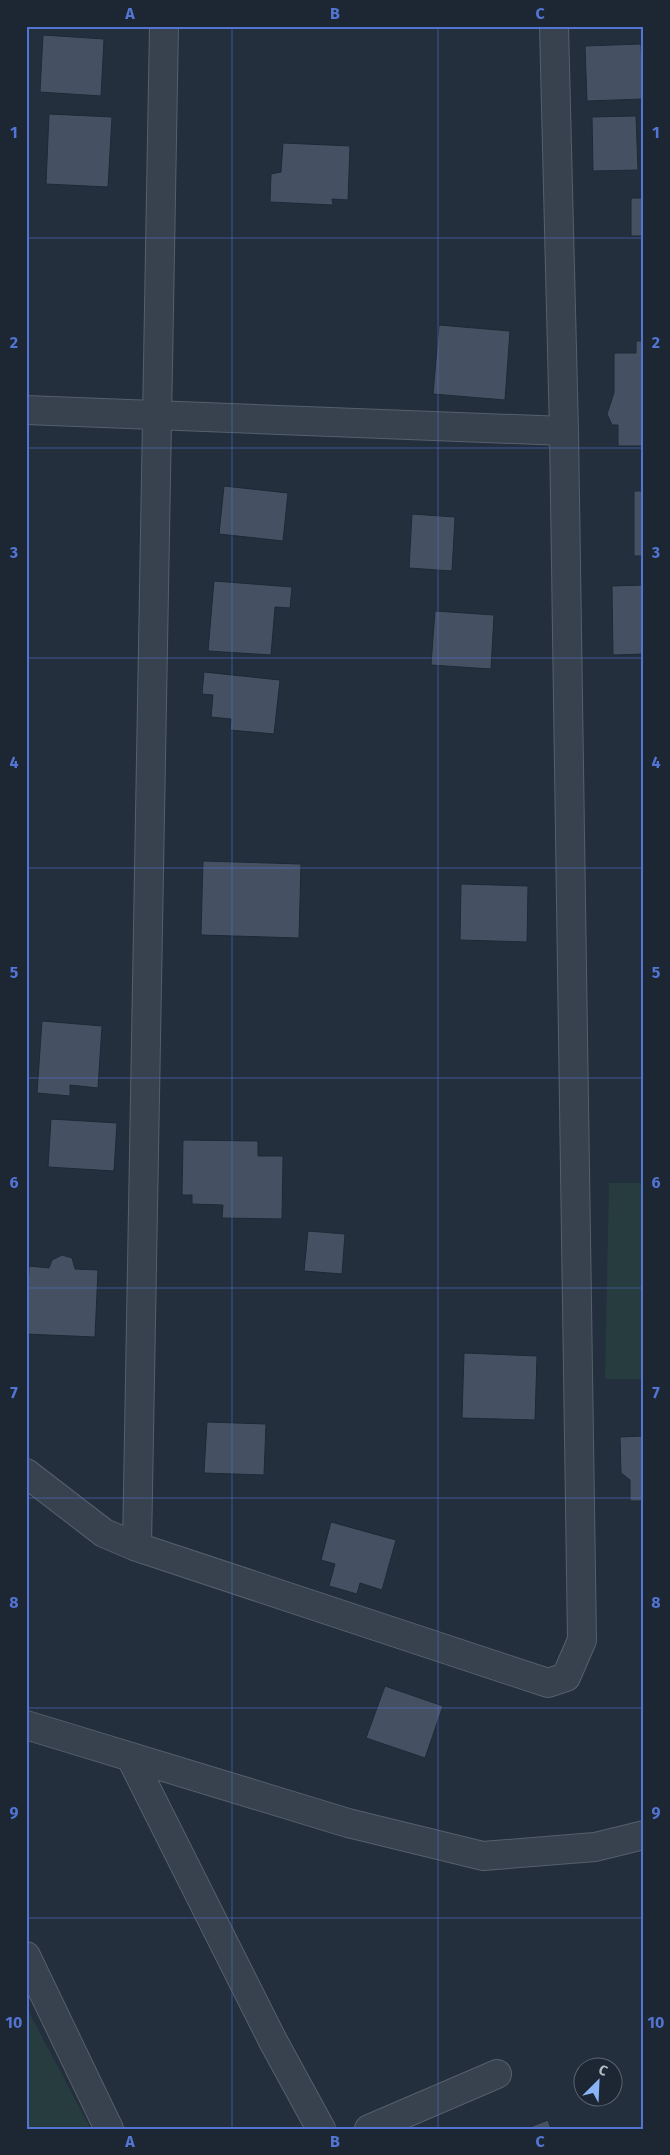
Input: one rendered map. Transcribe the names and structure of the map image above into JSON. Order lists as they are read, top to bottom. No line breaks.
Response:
{"north":"top right","grid":{"columns":["A","B","C"],"rows":["1","2","3","4","5","6","7","8","9","10"]}}
